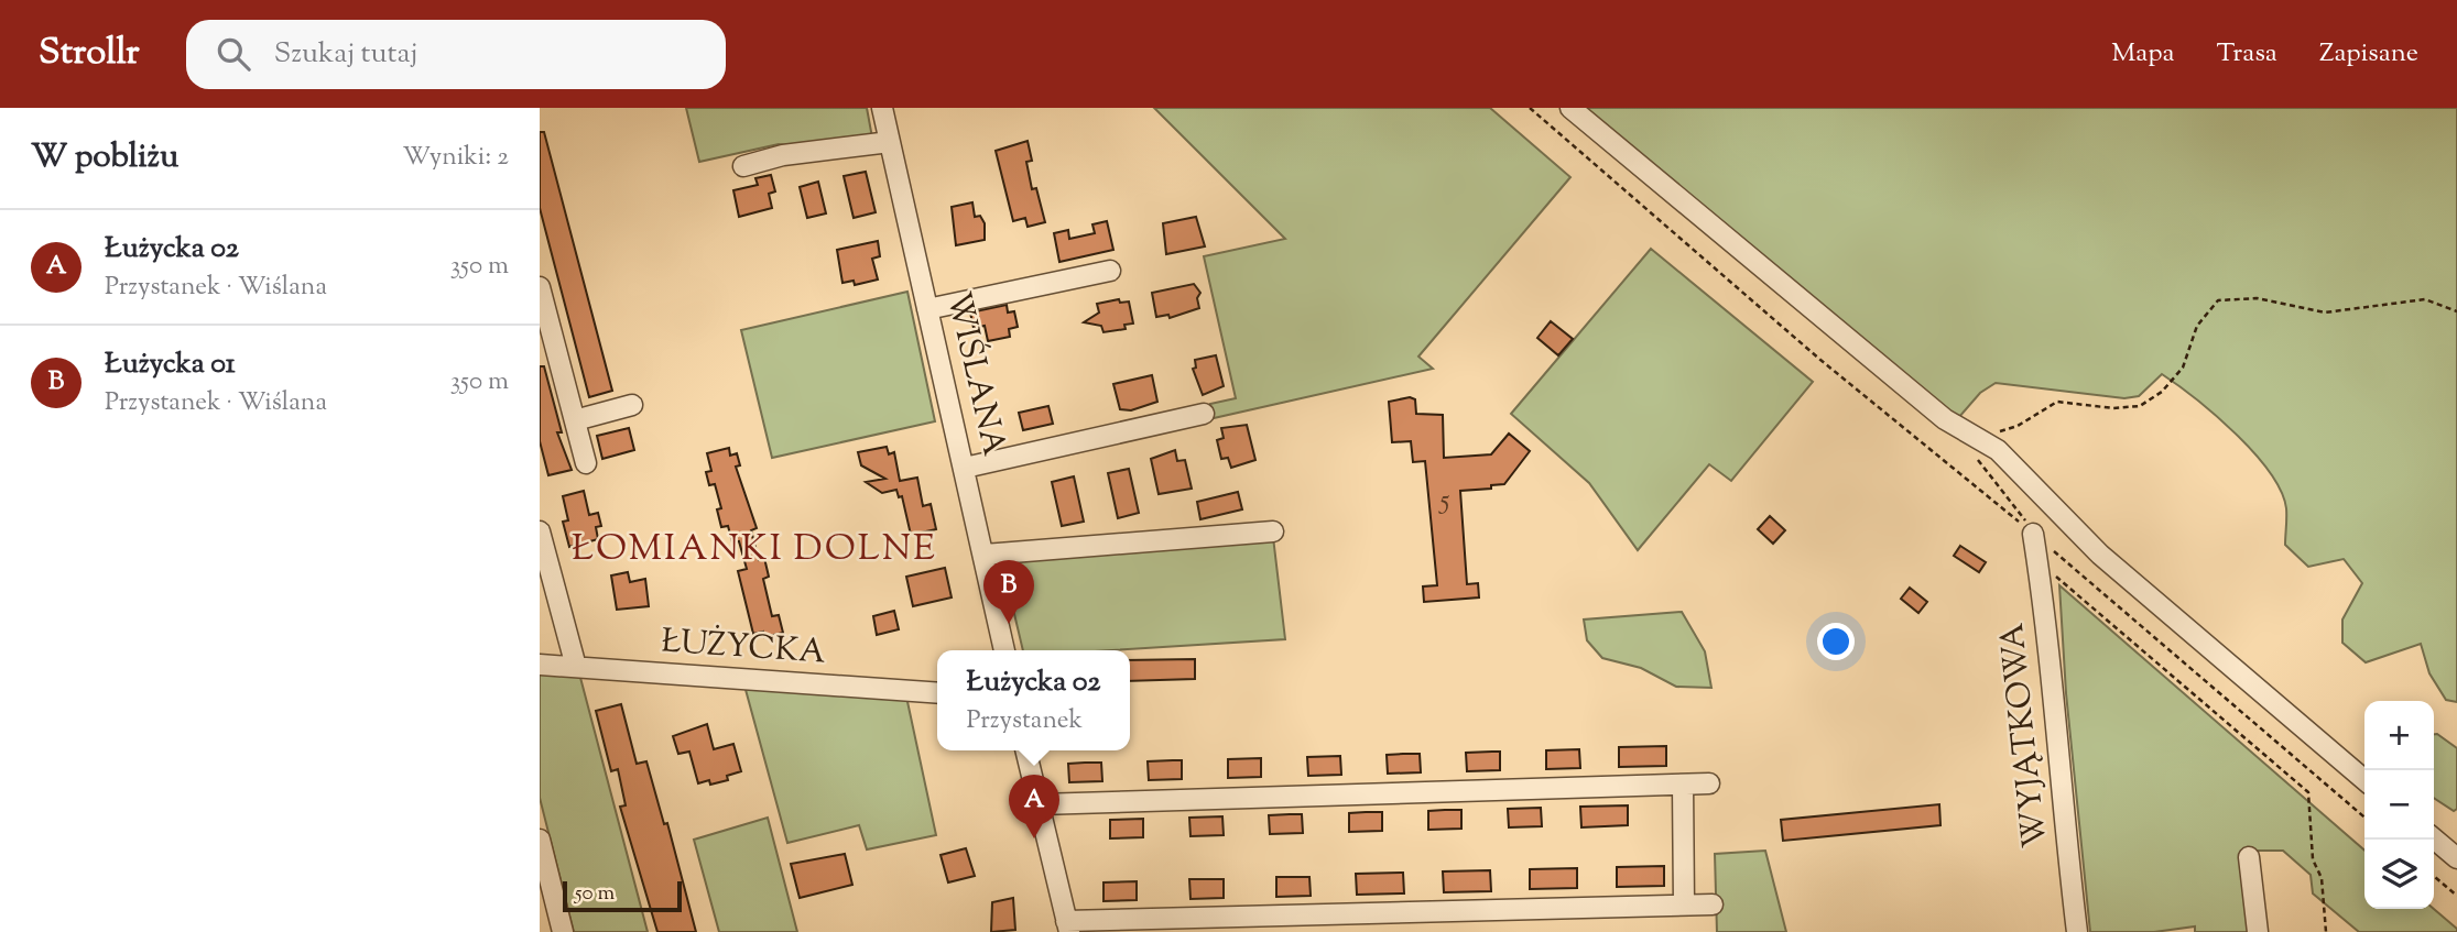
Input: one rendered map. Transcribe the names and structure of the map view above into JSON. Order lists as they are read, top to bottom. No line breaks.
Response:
{"streets":{"street":["WIŚLANA","ŁUŻYCKA","WYJĄTKOWA"]},"districts":["ŁOMIANKI DOLNE"],"house_numbers":["5"],"scale_bar":"50 m","page":{"header":"Strollr","search":"Szukaj tutaj","nav":["Mapa","Trasa","Zapisane"],"heading":["W pobliżu","Wyniki: 2"],"list":[{"mark":"A","name":"Łużycka 02","note":"Przystanek · Wiślana","value":"350 m"},{"mark":"B","name":"Łużycka 01","note":"Przystanek · Wiślana","value":"350 m"}],"pins":["B","A"],"popup":["Łużycka 02","Przystanek"],"map_buttons":["+","−"],"scale":"50 m"}}
